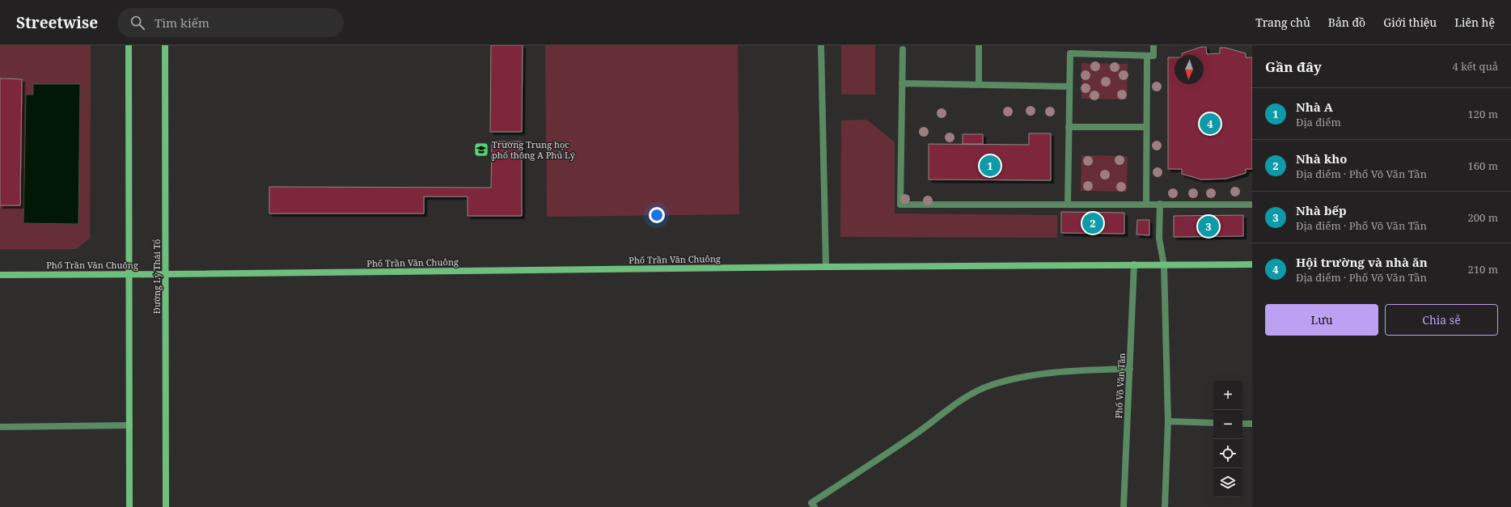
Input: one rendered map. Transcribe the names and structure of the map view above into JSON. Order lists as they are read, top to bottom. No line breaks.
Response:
{"streets":{"street":["Phố Trần Văn Chuông","Đường Lý Thái Tổ","Phố Võ Văn Tần"]},"crossings":[["Phố Trần Văn Chuông","Đường Lý Thái Tổ"],["Phố Trần Văn Chuông","Phố Võ Văn Tần"]],"places":{"school or university":["Trường Trung học phổ thông A Phủ Lý"]},"north":"bottom","page":{"header":"Streetwise","search":"Tìm kiếm","nav":["Trang chủ","Bản đồ","Giới thiệu","Liên hệ"],"heading":["Gần đây","4 kết quả"],"list":[{"mark":"1","name":"Nhà A","note":"Địa điểm","value":"120 m"},{"mark":"2","name":"Nhà kho","note":"Địa điểm · Phố Võ Văn Tần","value":"160 m"},{"mark":"3","name":"Nhà bếp","note":"Địa điểm · Phố Võ Văn Tần","value":"200 m"},{"mark":"4","name":"Hội trường và nhà ăn","note":"Địa điểm · Phố Võ Văn Tần","value":"210 m"}],"pins":["4","1","2","3"],"buttons":["Lưu","Chia sẻ"],"map_buttons":["+","−"]}}
